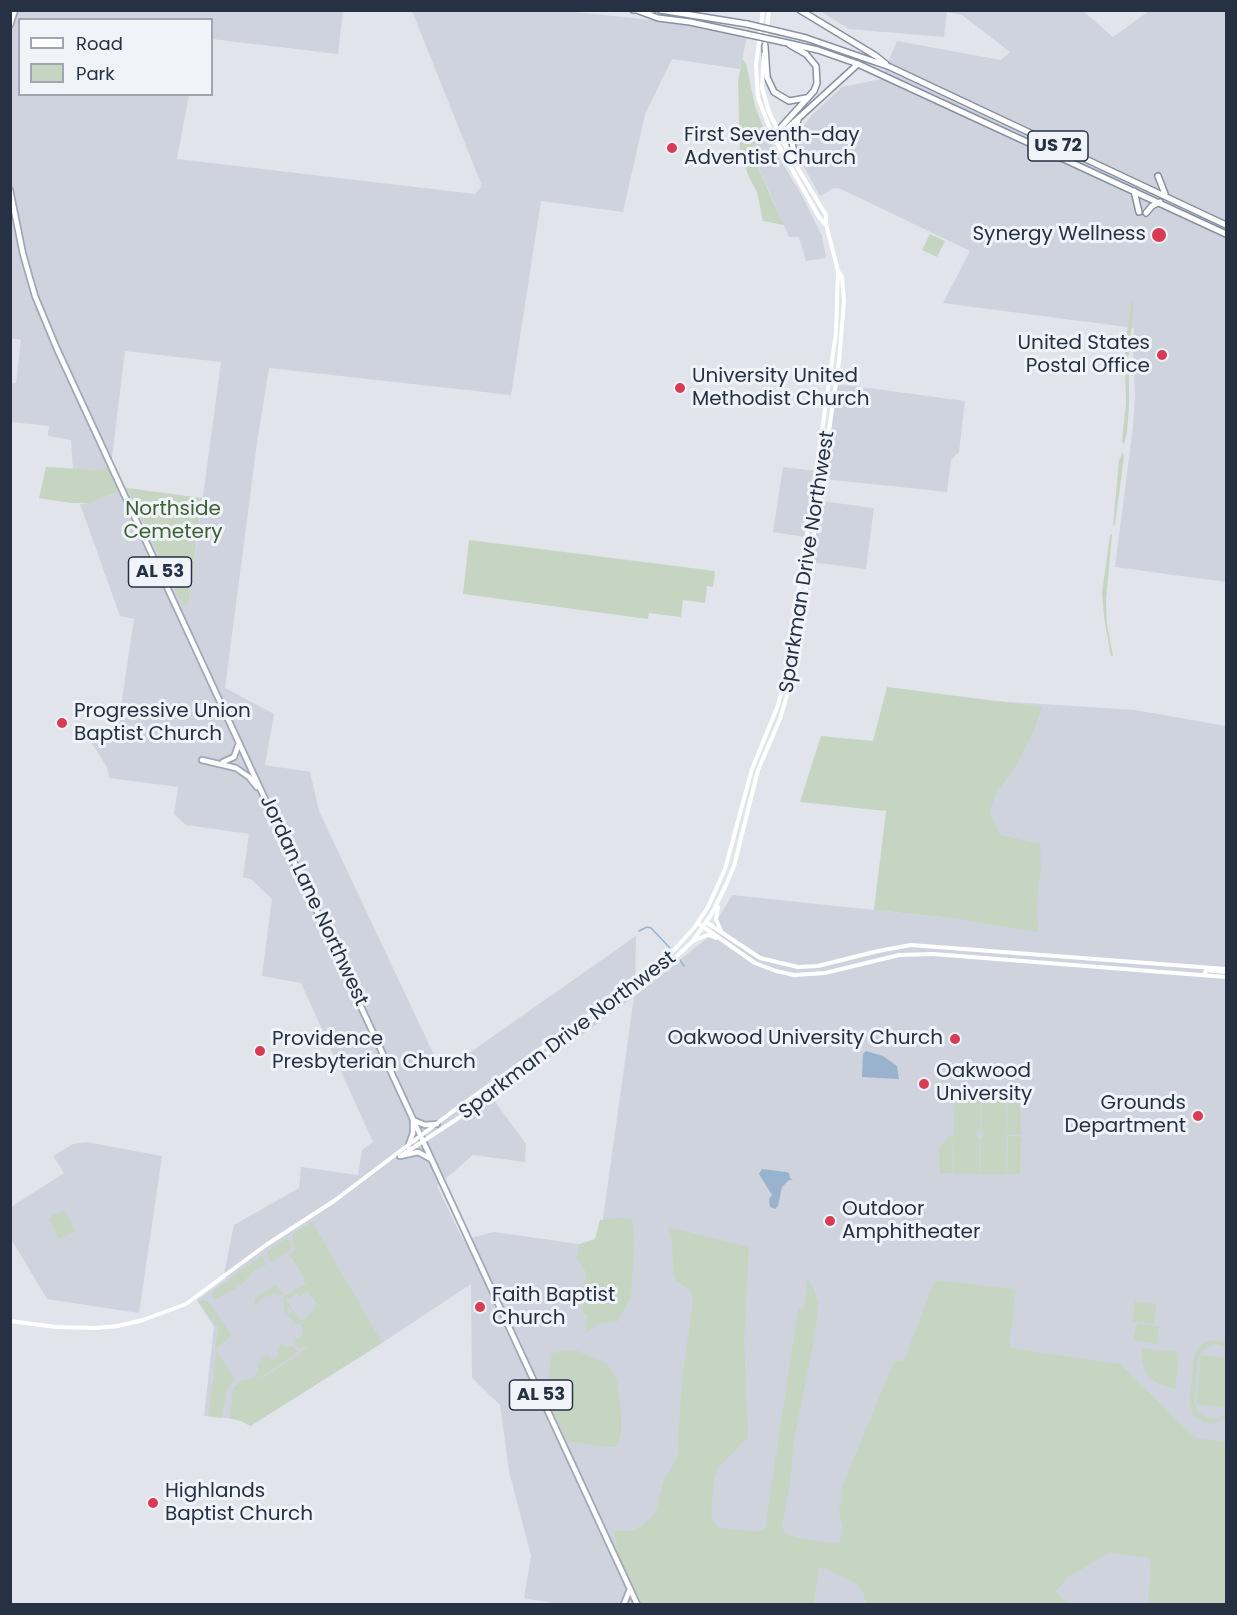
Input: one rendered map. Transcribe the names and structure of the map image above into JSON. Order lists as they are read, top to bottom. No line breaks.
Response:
{"streets":{"highway":["US 72"],"main road":["Sparkman Drive Northwest","AL 53","Jordan Lane Northwest"]},"crossings":[["Sparkman Drive Northwest","Jordan Lane Northwest"]],"parks":["Northside Cemetery"],"places":["First Seventh-day Adventist Church","Synergy Wellness","United States Postal Office","University United Methodist Church","Progressive Union Baptist Church","Oakwood University Church","Providence Presbyterian Church","Oakwood University","Grounds Department","Outdoor Amphitheater","Faith Baptist Church","Highlands Baptist Church"],"legend":["Road","Park"]}
